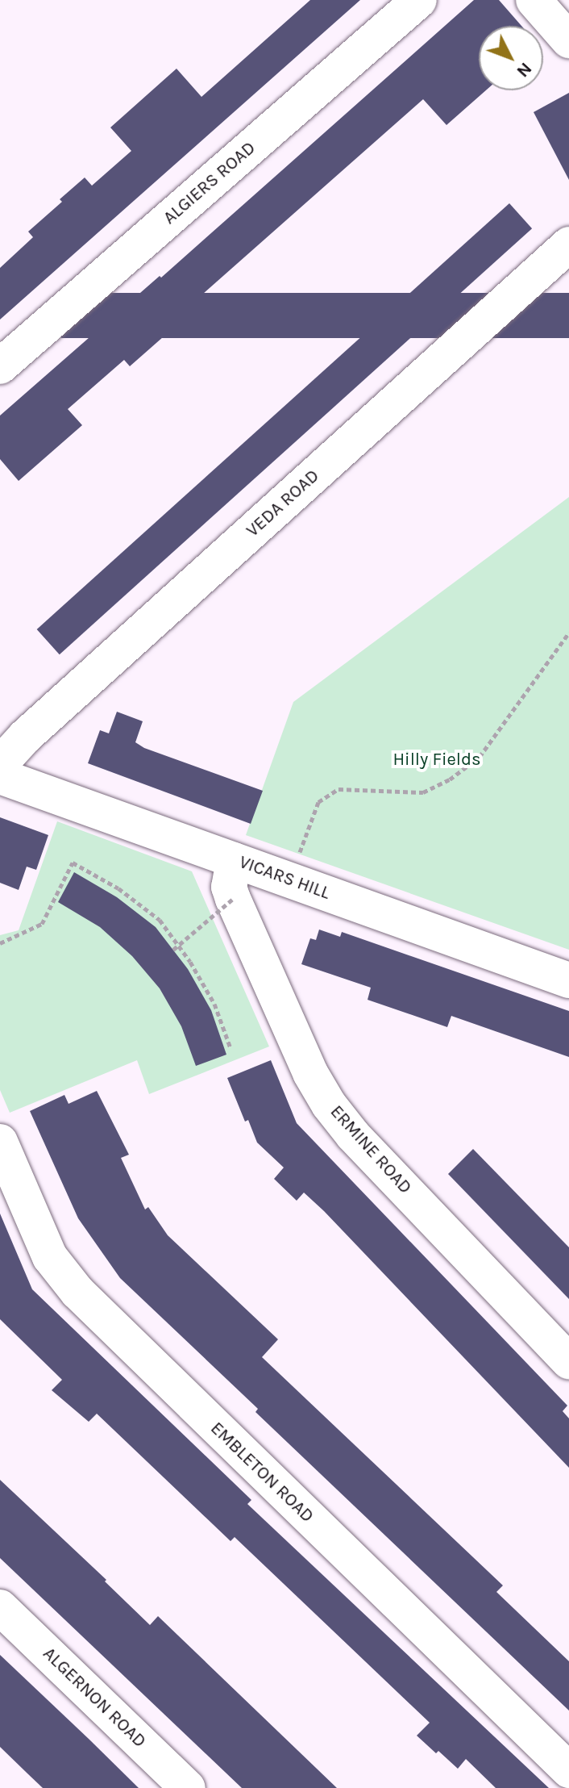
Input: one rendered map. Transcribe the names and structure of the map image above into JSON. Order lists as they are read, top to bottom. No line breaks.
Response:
{"streets":{"street":["ALGIERS ROAD","VEDA ROAD","VICARS HILL","ERMINE ROAD","EMBLETON ROAD","ALGERNON ROAD"]},"crossings":[["VICARS HILL","ERMINE ROAD"]],"parks":["Hilly Fields"],"north":"bottom right"}
